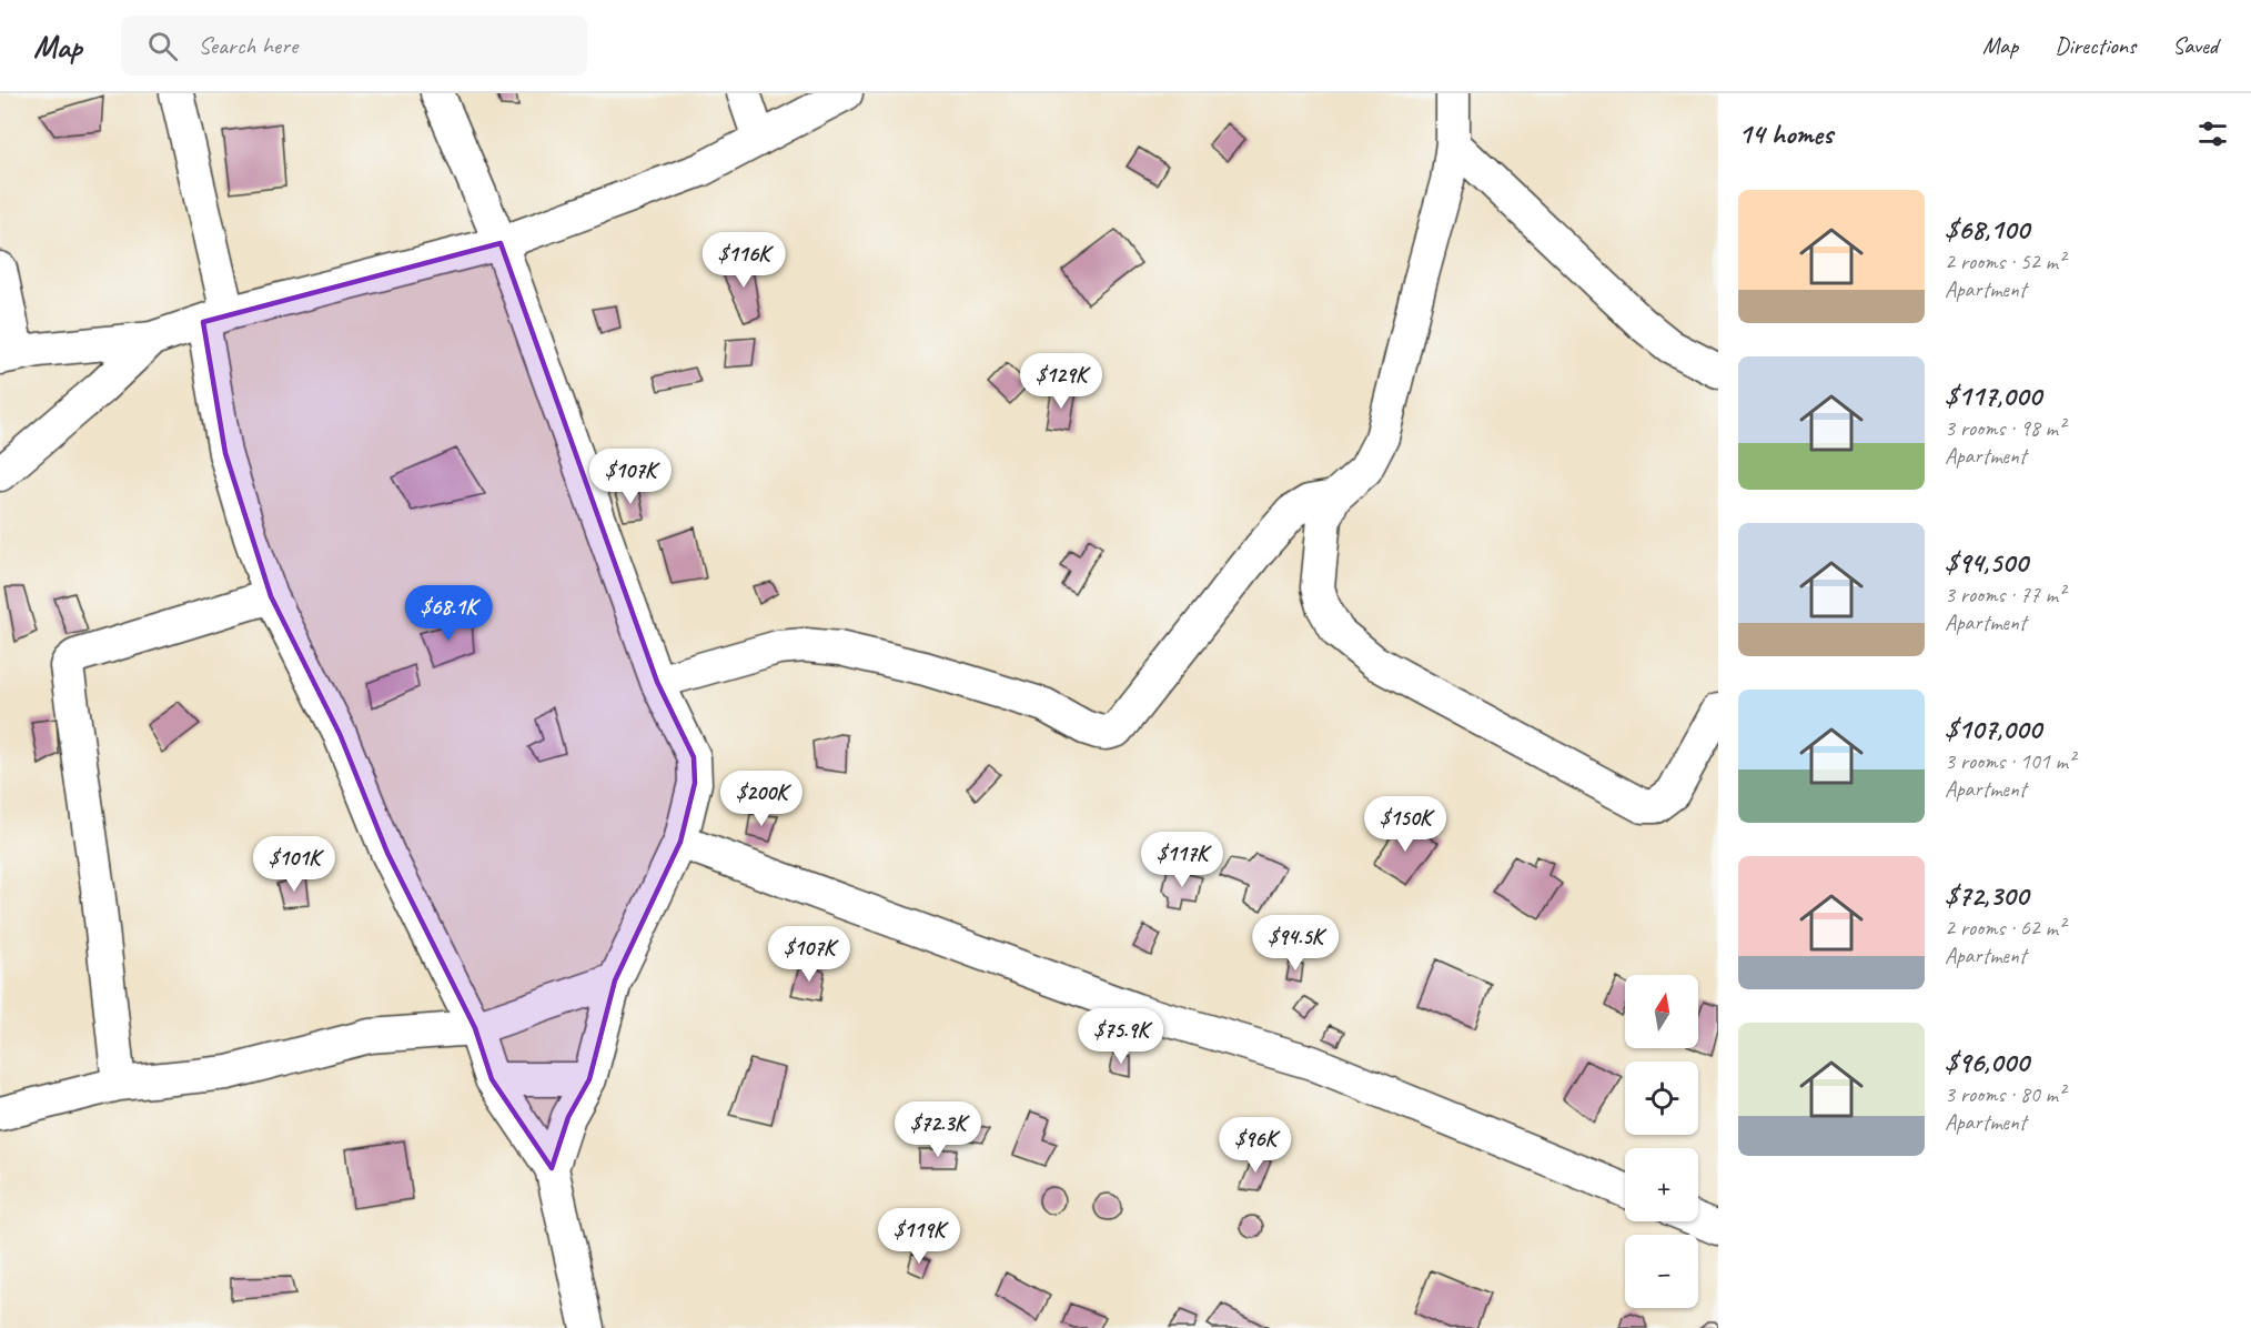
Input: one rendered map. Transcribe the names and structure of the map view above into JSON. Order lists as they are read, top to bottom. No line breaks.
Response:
{"north":"top","page":{"header":"Map","search":"Search here","nav":["Map","Directions","Saved"],"heading":"14 homes","list":[{"name":"$68,100","note":"2 rooms · 52 m² · Apartment"},{"name":"$117,000","note":"3 rooms · 98 m² · Apartment"},{"name":"$94,500","note":"3 rooms · 77 m² · Apartment"},{"name":"$107,000","note":"3 rooms · 101 m² · Apartment"},{"name":"$72,300","note":"2 rooms · 62 m² · Apartment"},{"name":"$96,000","note":"3 rooms · 80 m² · Apartment"}],"price":["$116K","$129K","$107K","$68.1K","$200K","$150K","$117K","$101K","$94.5K","$107K","$75.9K","$72.3K","$96K","$119K"],"map_buttons":["+","−"]}}
